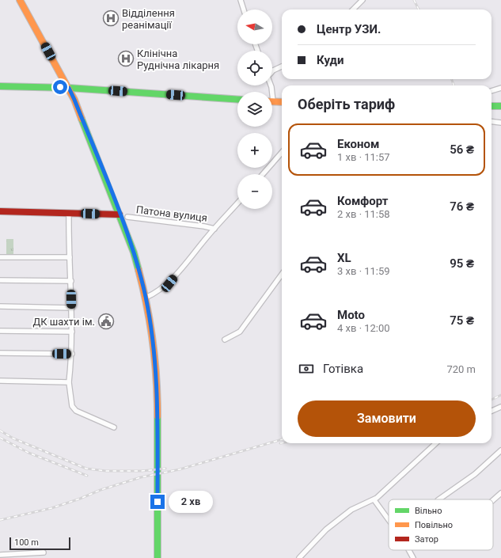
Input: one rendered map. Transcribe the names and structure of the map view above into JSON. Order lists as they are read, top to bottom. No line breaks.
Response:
{"streets":{"street":["Патона вулиця"]},"places":{"hospital":["Відділення реанімації","Клінічна Руднічна лікарня"],"public building":["ДК шахти ім."]},"legend":["Вільно","Повільно","Затор"],"scale_bar":"100 m","north":"left","page":{"map_buttons":["+","−"],"banner":["Центр УЗИ.","Куди"],"heading":"Оберіть тариф","list":[{"name":"Економ","note":"1 хв · 11:57","value":"56 ₴"},{"name":"Комфорт","note":"2 хв · 11:58","value":"76 ₴"},{"name":"XL","note":"3 хв · 11:59","value":"95 ₴"},{"name":"Moto","note":"4 хв · 12:00","value":"75 ₴"}],"pay":["Готівка","720 m"],"buttons":"Замовити","bubble":"2 хв","scale":"100 m"}}
